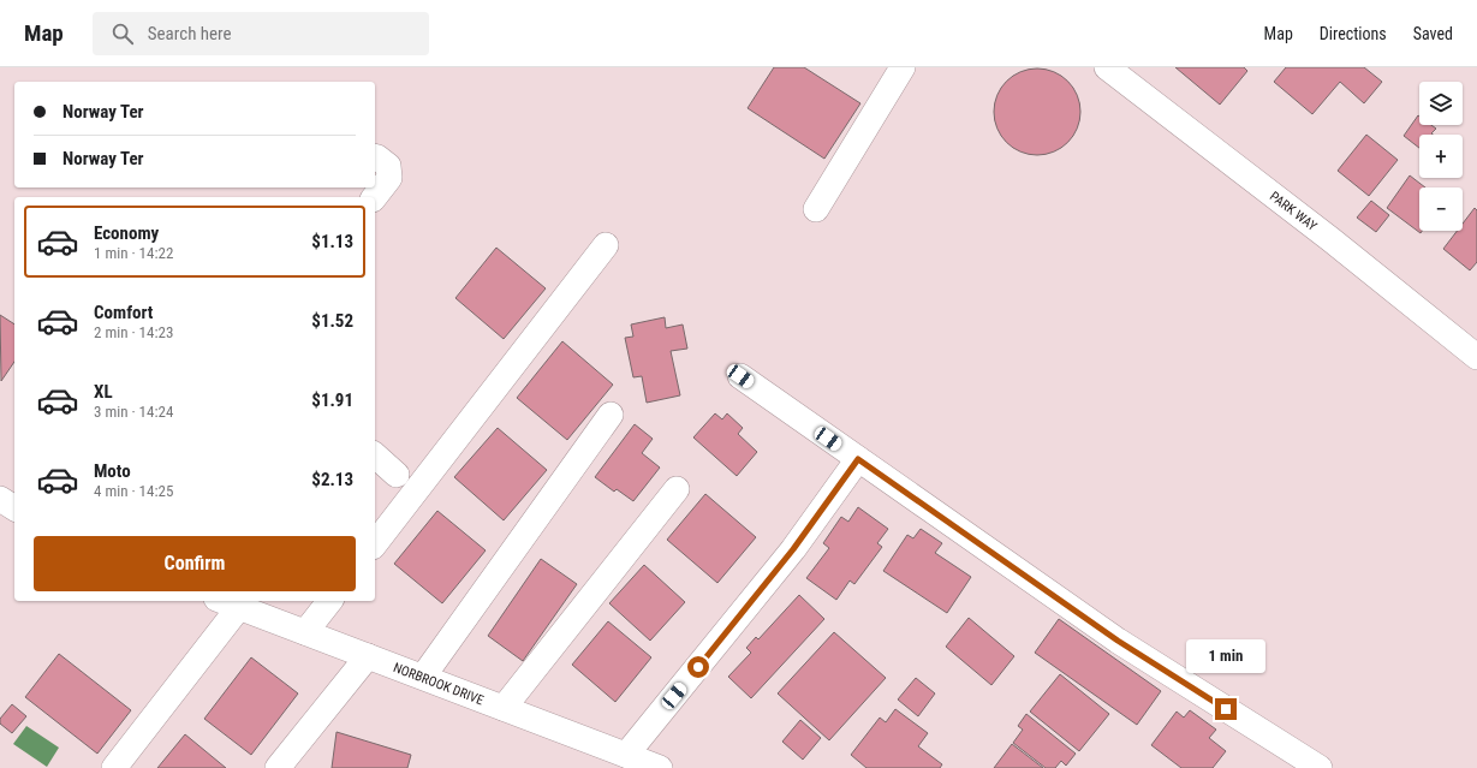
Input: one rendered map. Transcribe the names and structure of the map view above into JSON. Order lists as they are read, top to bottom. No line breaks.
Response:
{"streets":{"street":["PARK WAY","NORBROOK DRIVE"]},"page":{"header":"Map","search":"Search here","nav":["Map","Directions","Saved"],"map_buttons":["+","−"],"banner":["Norway Ter","Norway Ter"],"list":[{"name":"Economy","note":"1 min · 14:22","value":"$1.13"},{"name":"Comfort","note":"2 min · 14:23","value":"$1.52"},{"name":"XL","note":"3 min · 14:24","value":"$1.91"},{"name":"Moto","note":"4 min · 14:25","value":"$2.13"}],"buttons":"Confirm","bubble":"1 min"}}
